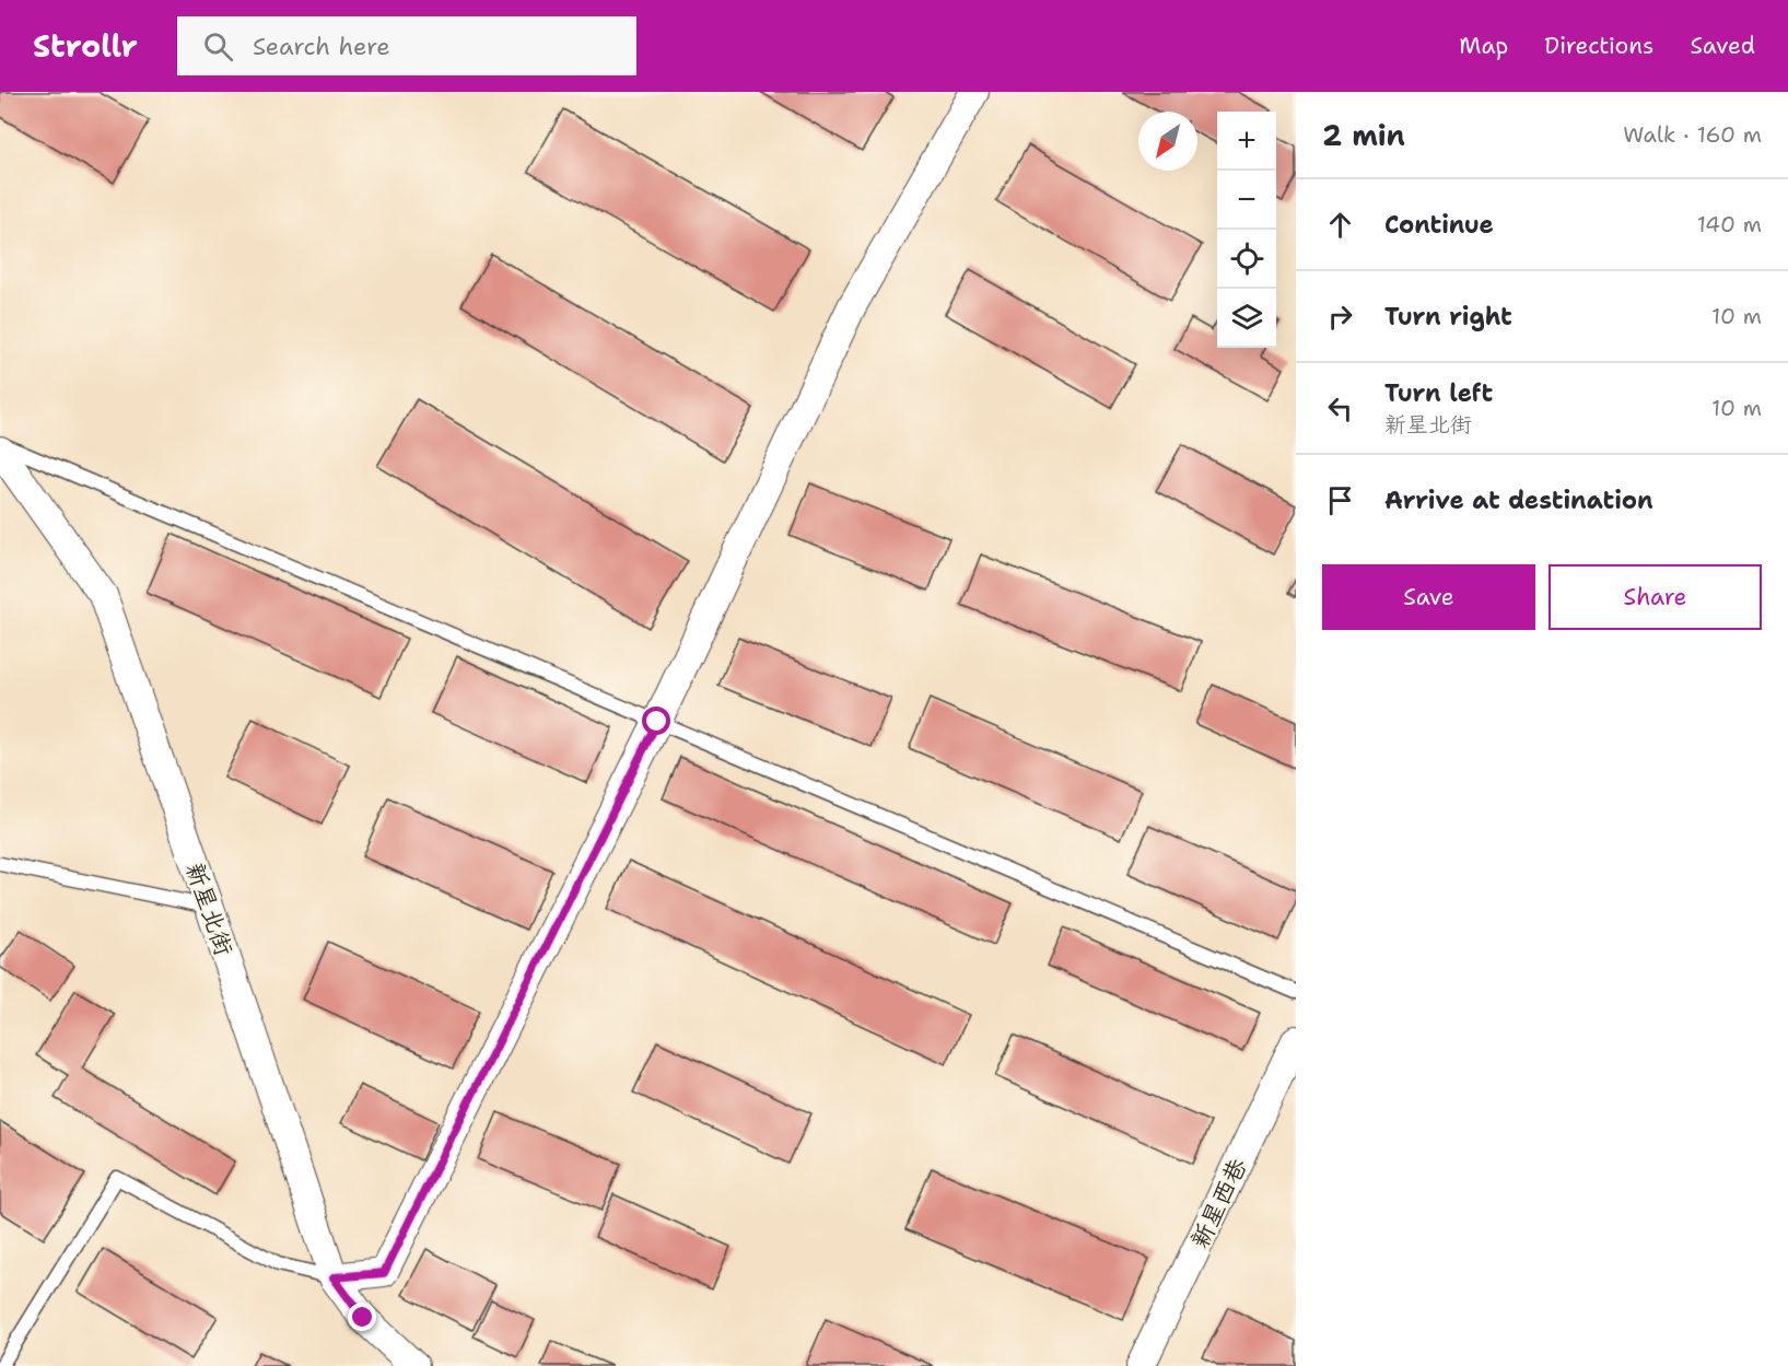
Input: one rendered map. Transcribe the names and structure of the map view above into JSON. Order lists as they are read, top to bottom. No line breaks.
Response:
{"streets":{"street":["新星北街","新星西巷"]},"north":"bottom left","page":{"header":"Strollr","search":"Search here","nav":["Map","Directions","Saved"],"heading":["2 min","Walk · 160 m"],"map_buttons":["+","−"],"list":[["Continue","140 m"],["Turn right","10 m"],["Turn left","新星北街","10 m"],"Arrive at destination"],"buttons":["Save","Share"]}}
